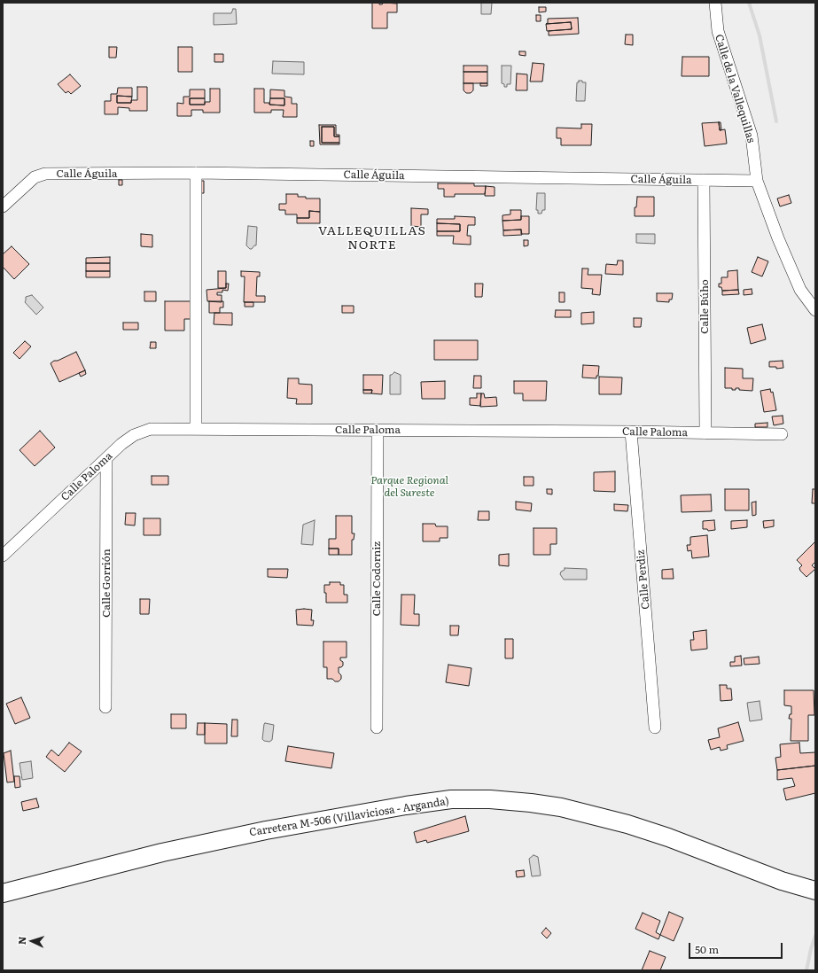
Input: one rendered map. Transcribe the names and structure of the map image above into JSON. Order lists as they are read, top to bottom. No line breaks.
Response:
{"streets":{"main road":["Carretera M-506 (Villaviciosa - Arganda)"],"street":["Calle de la Vallequillas","Calle Águila","Calle Búho","Calle Paloma","Calle Codorniz","Calle Perdiz","Calle Gorrión"]},"crossings":[["Calle de la Vallequillas","Calle Águila"],["Calle Águila","Calle Búho"],["Calle Búho","Calle Paloma"],["Calle Paloma","Calle Codorniz"],["Calle Paloma","Calle Perdiz"],["Calle Paloma","Calle Gorrión"]],"districts":["VALLEQUILLAS NORTE"],"parks":["Parque Regional del Sureste"],"scale_bar":"50 m","north":"left"}
